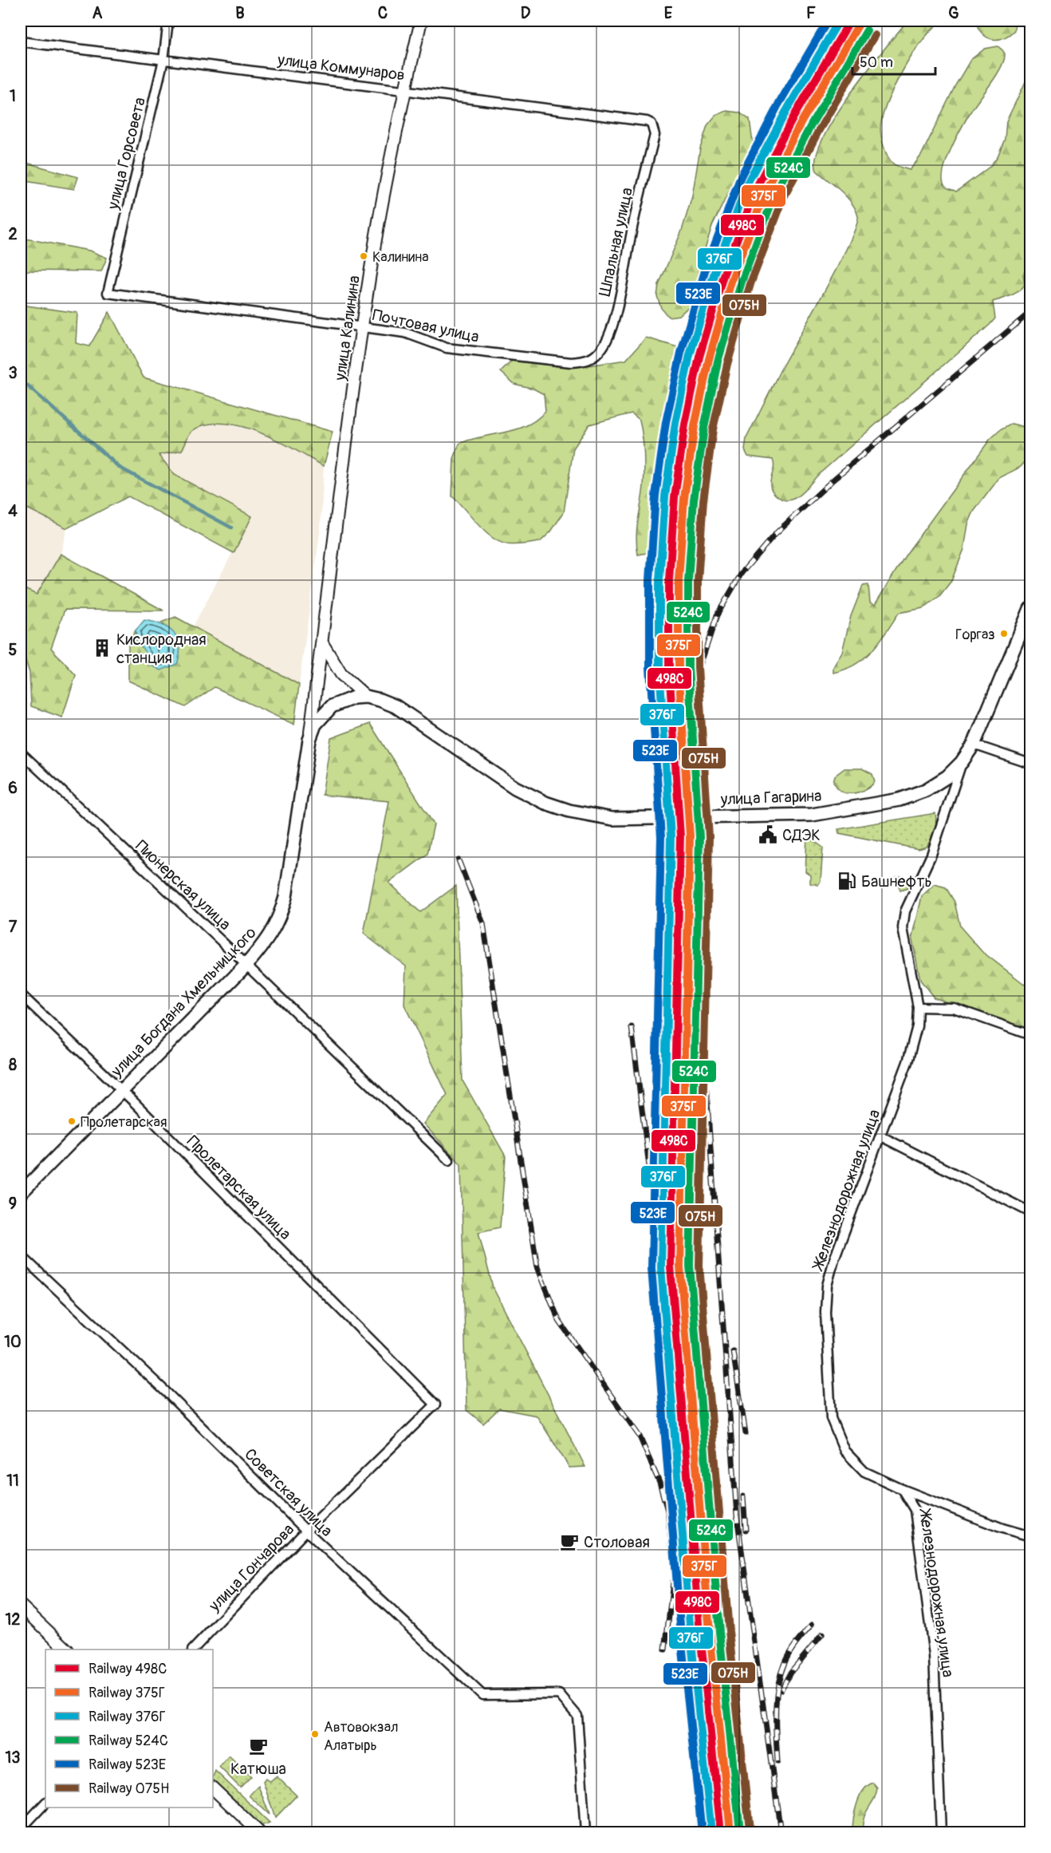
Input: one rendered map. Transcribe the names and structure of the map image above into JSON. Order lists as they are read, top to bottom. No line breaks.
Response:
{"streets":{"main road":["улица Гагарина","улица Богдана Хмельницкого"],"street":["улица Коммунаров","улица Горсовета","Шпальная улица","Почтовая улица","улица Калинина","Пионерская улица","Пролетарская улица","Железнодорожная улица","Советская улица","улица Гончарова"]},"crossings":[["улица Коммунаров","улица Горсовета"],["улица Коммунаров","Шпальная улица"],["улица Коммунаров","улица Калинина"],["улица Горсовета","Почтовая улица"],["Шпальная улица","Почтовая улица"],["Почтовая улица","улица Калинина"],["улица Калинина","улица Гагарина"],["улица Калинина","улица Богдана Хмельницкого"],["улица Гагарина","улица Богдана Хмельницкого"],["улица Гагарина","Железнодорожная улица"],["Пионерская улица","улица Богдана Хмельницкого"],["улица Богдана Хмельницкого","Пролетарская улица"],["Пролетарская улица","улица Гончарова"],["Советская улица","улица Гончарова"]],"places":{"other":["Калинина","Горгаз","Пролетарская","Автовокзал Алатырь"],"building":["Кислородная станция"],"public building":["СДЭК"],"fuel station":["Башнефть"],"cafe":["Столовая","Катюша"]},"lines":["rail line 498С","rail line 376Г","rail line 523Е","rail line 375Г","rail line 524С","rail line 075Н"],"legend":["Railway 498С","Railway 375Г","Railway 376Г","Railway 524С","Railway 523Е","Railway 075Н"],"scale_bar":"50 m","grid":{"columns":["A","B","C","D","E","F","G"],"rows":["1","2","3","4","5","6","7","8","9","10","11","12","13"]}}
